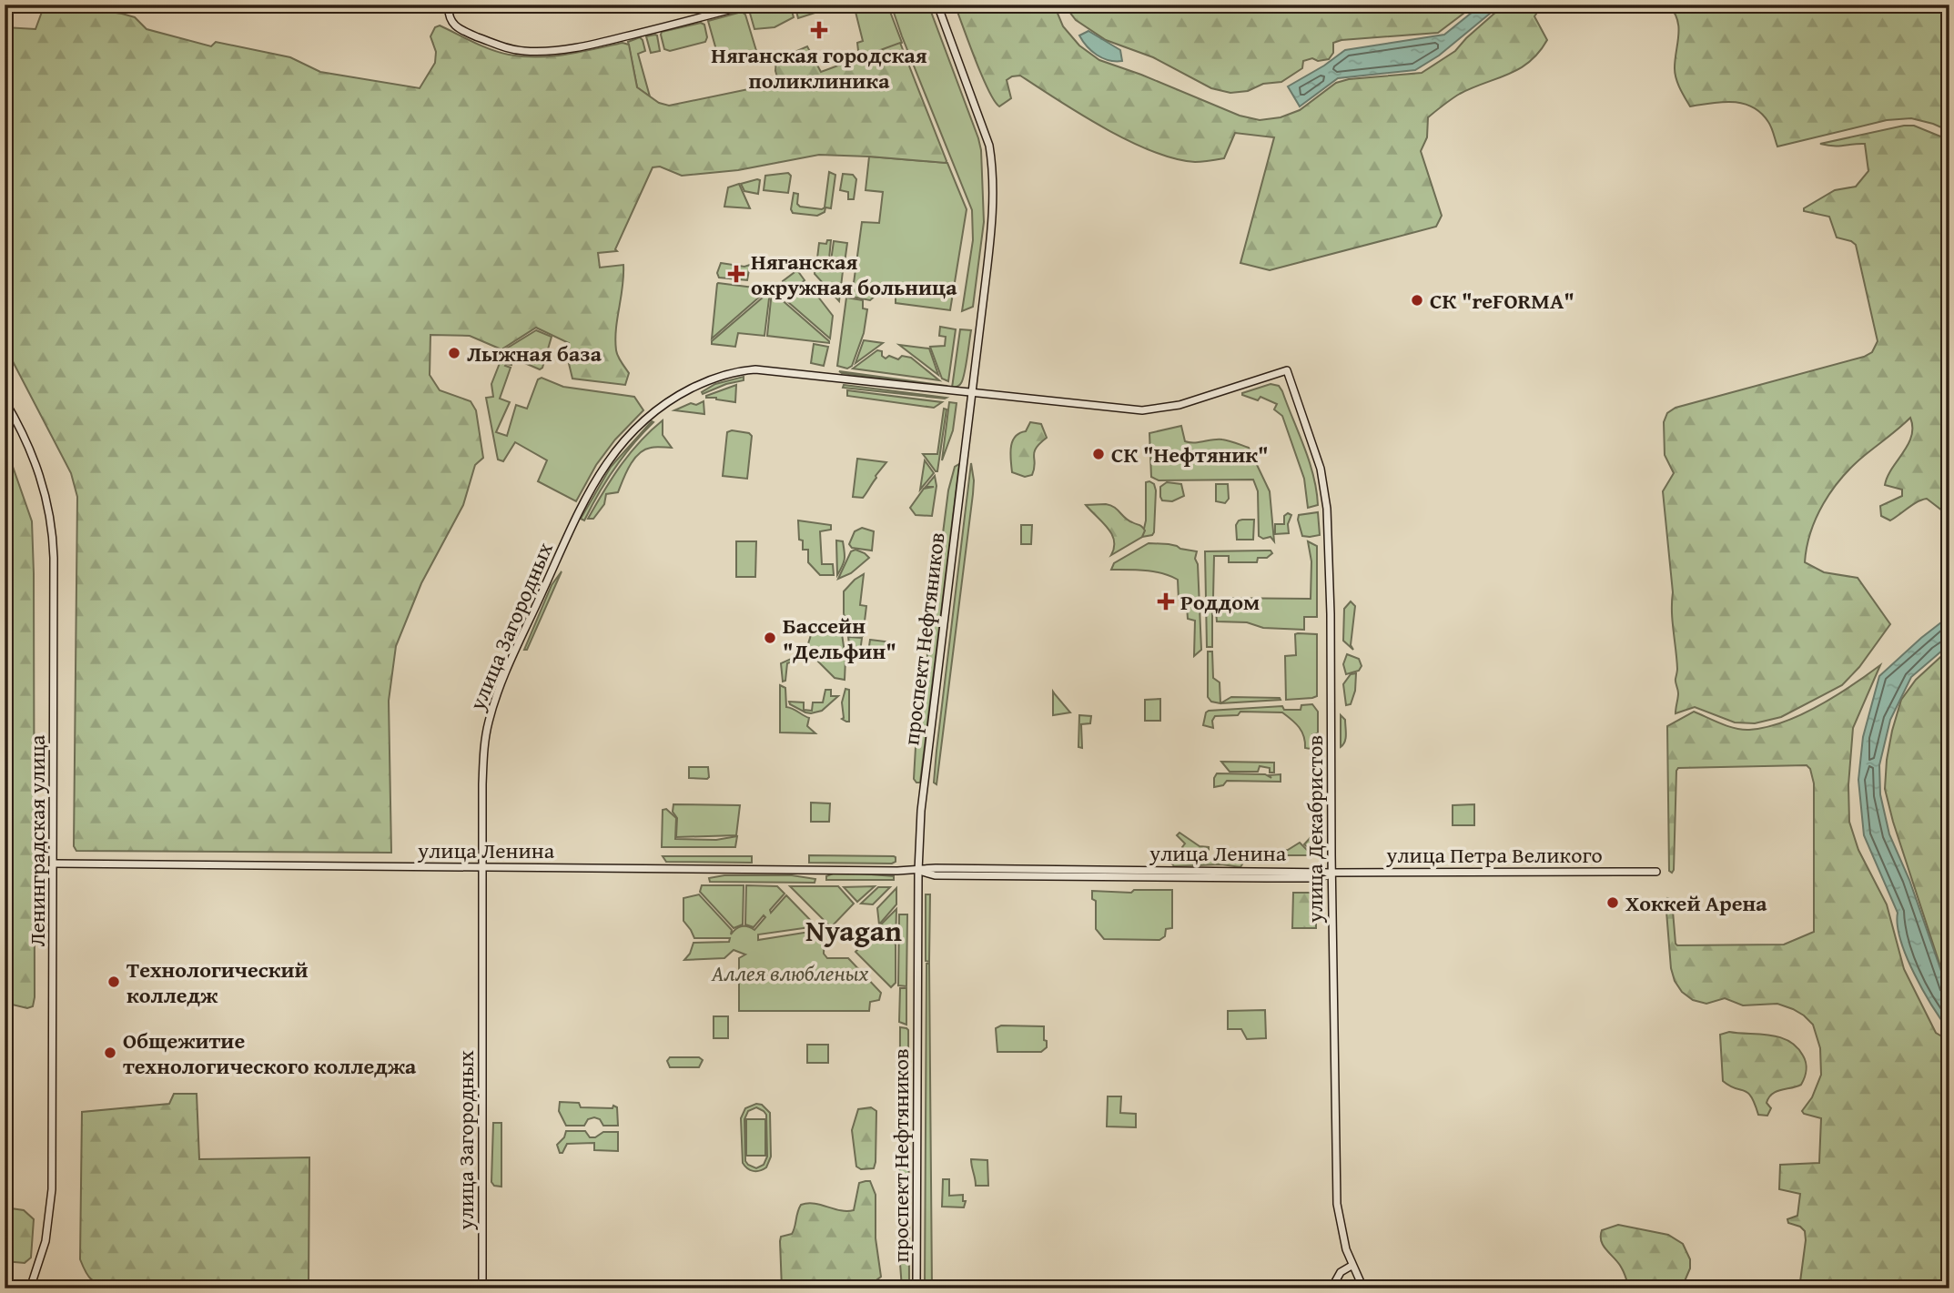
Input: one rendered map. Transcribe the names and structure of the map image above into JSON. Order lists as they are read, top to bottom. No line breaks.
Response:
{"streets":{"main road":["улица Загородных","проспект Нефтяников","улица Декабристов","Ленинградская улица","улица Ленина","улица Петра Великого"]},"crossings":[["улица Загородных","проспект Нефтяников"],["улица Загородных","улица Декабристов"],["улица Загородных","улица Ленина"],["проспект Нефтяников","улица Ленина"],["улица Декабристов","улица Ленина"],["улица Декабристов","улица Петра Великого"],["Ленинградская улица","улица Ленина"],["улица Ленина","улица Петра Великого"]],"districts":["Nyagan"],"parks":["Аллея влюбленых"],"places":{"health":["Няганская городская поликлиника","Няганская окружная больница","Роддом"],"other":["СК \"reFORMA\"","Лыжная база","СК \"Нефтяник\"","Бассейн \"Дельфин\"","Хоккей Арена","Технологический колледж","Общежитие технологического колледжа"]}}
